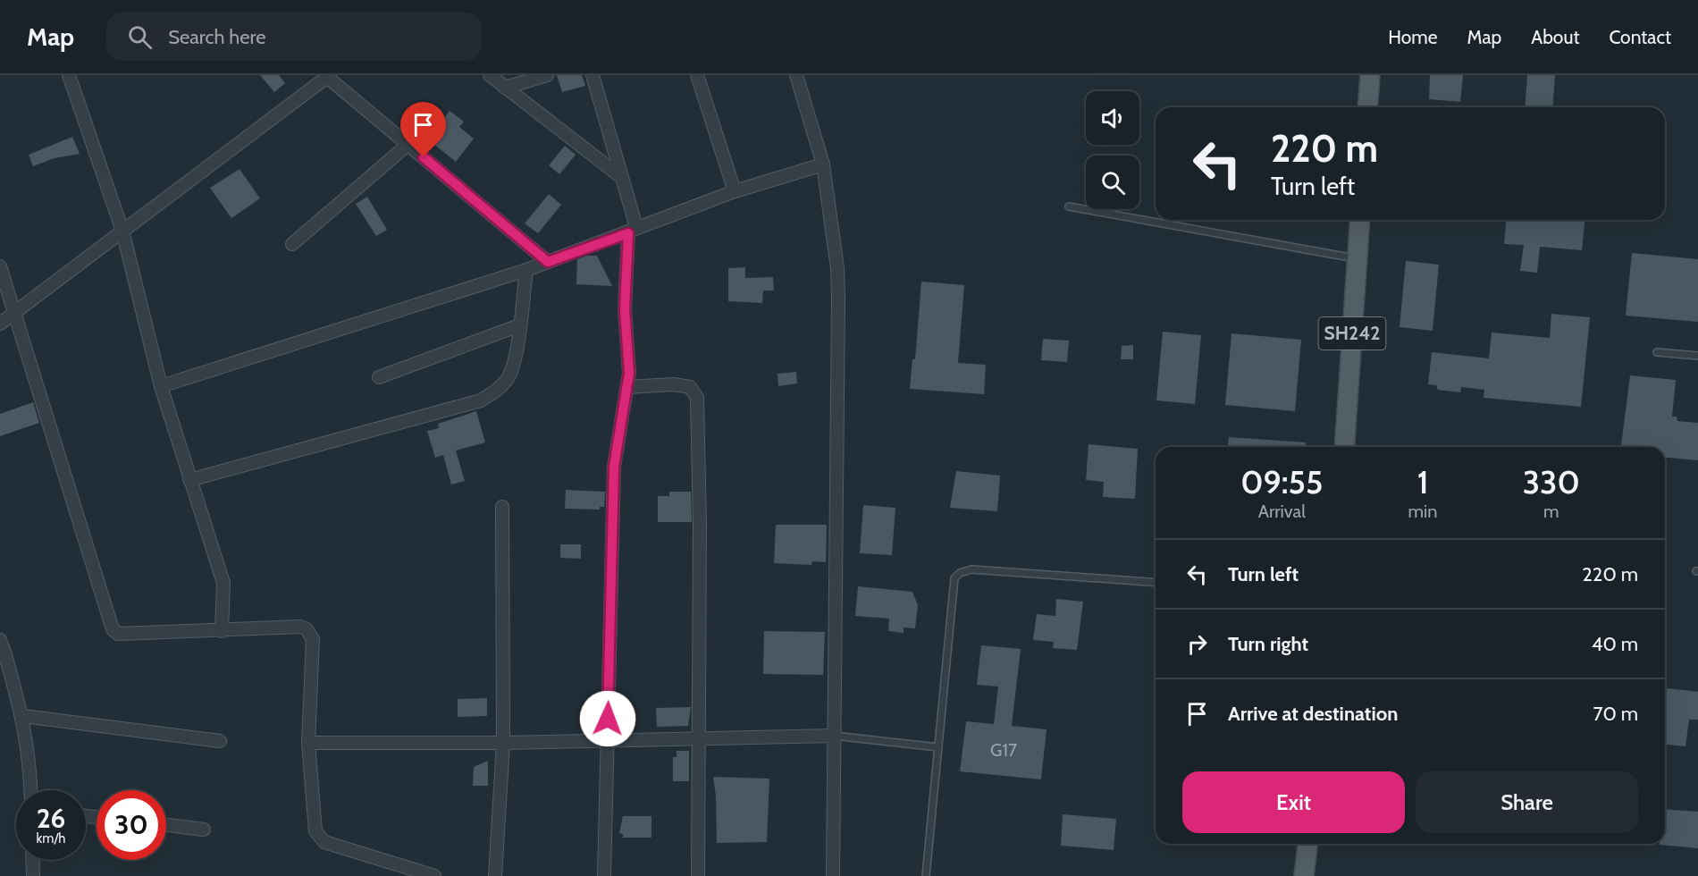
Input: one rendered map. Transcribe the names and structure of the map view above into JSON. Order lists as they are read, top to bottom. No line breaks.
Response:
{"streets":{"main road":["SH242"]},"house_numbers":["G17"],"page":{"header":"Map","search":"Search here","nav":["Home","Map","About","Contact"],"turn":["220 m","Turn left"],"eta":["09:55","Arrival","1","min","330","m"],"list":[{"name":"Turn left","value":"220 m"},{"name":"Turn right","value":"40 m"},{"name":"Arrive at destination","value":"70 m"}],"buttons":["Exit","Share"],"speed":"26 km/h","limit":"30"}}
